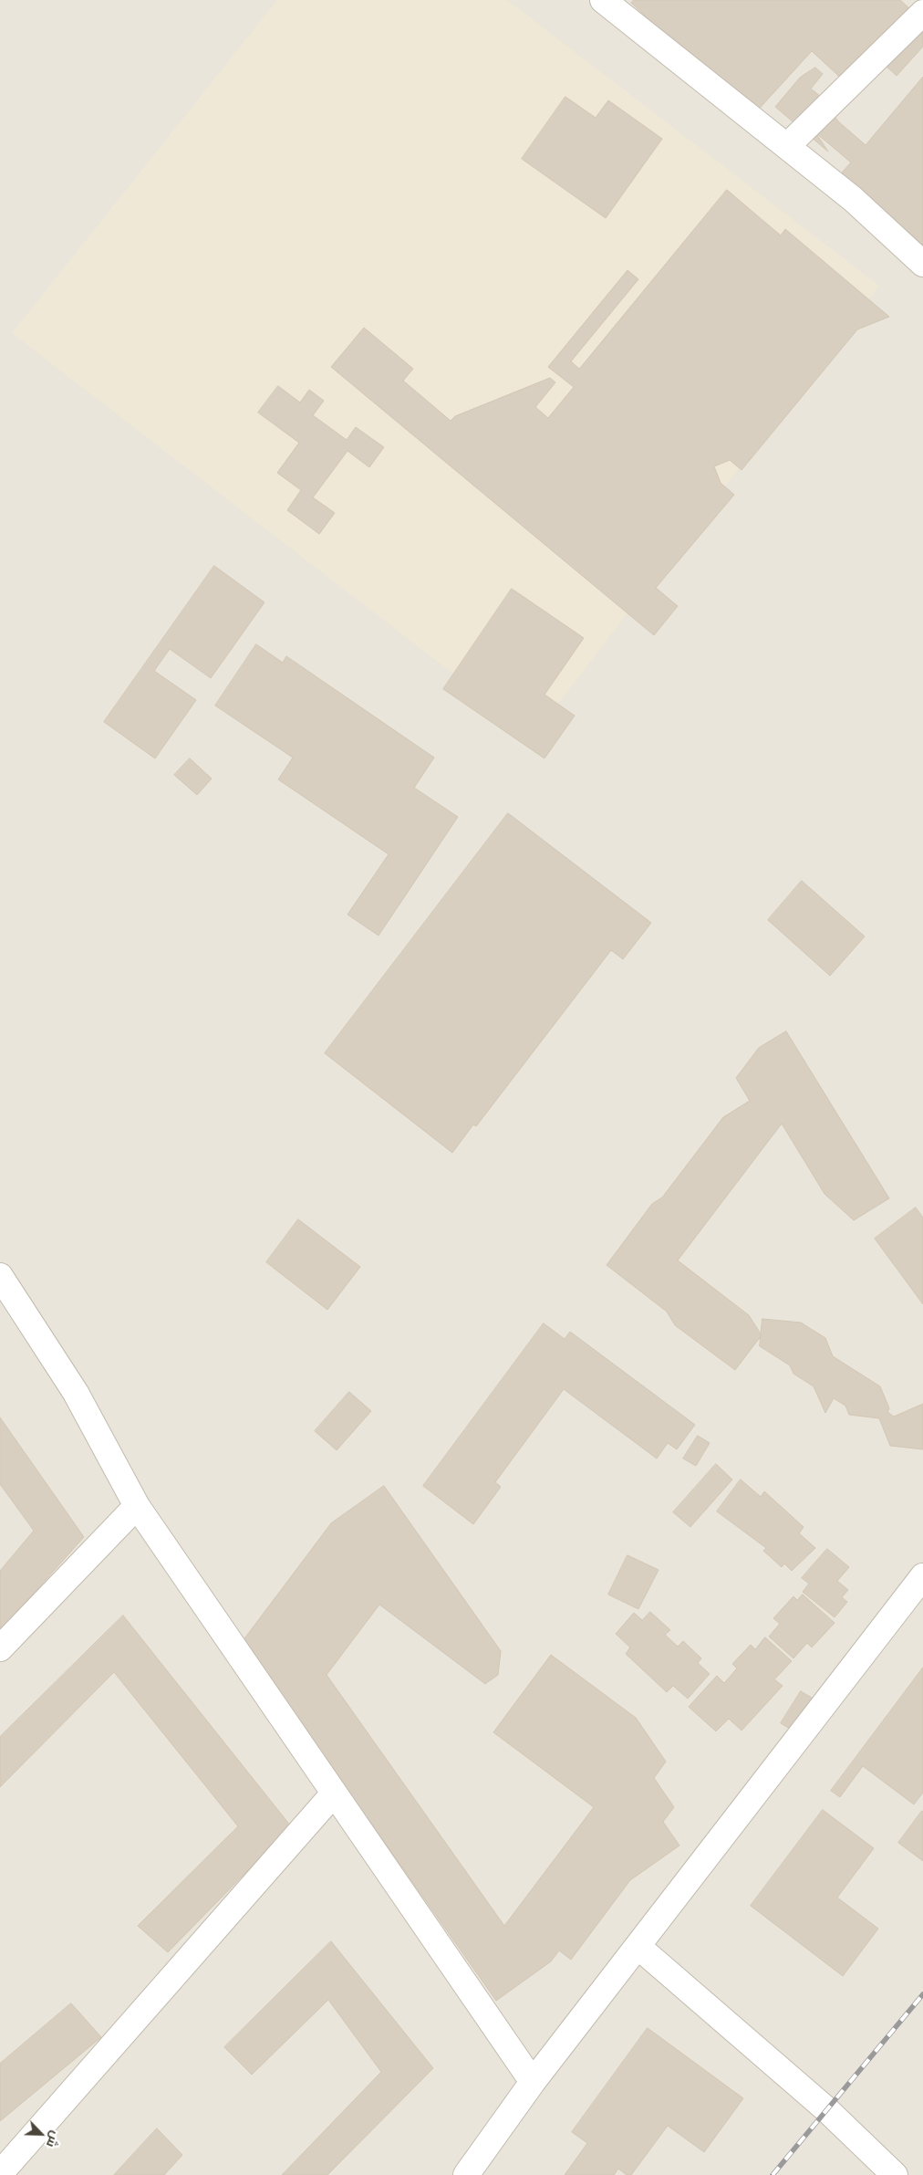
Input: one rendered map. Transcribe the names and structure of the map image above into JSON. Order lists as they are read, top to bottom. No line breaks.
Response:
{"north":"bottom right"}
